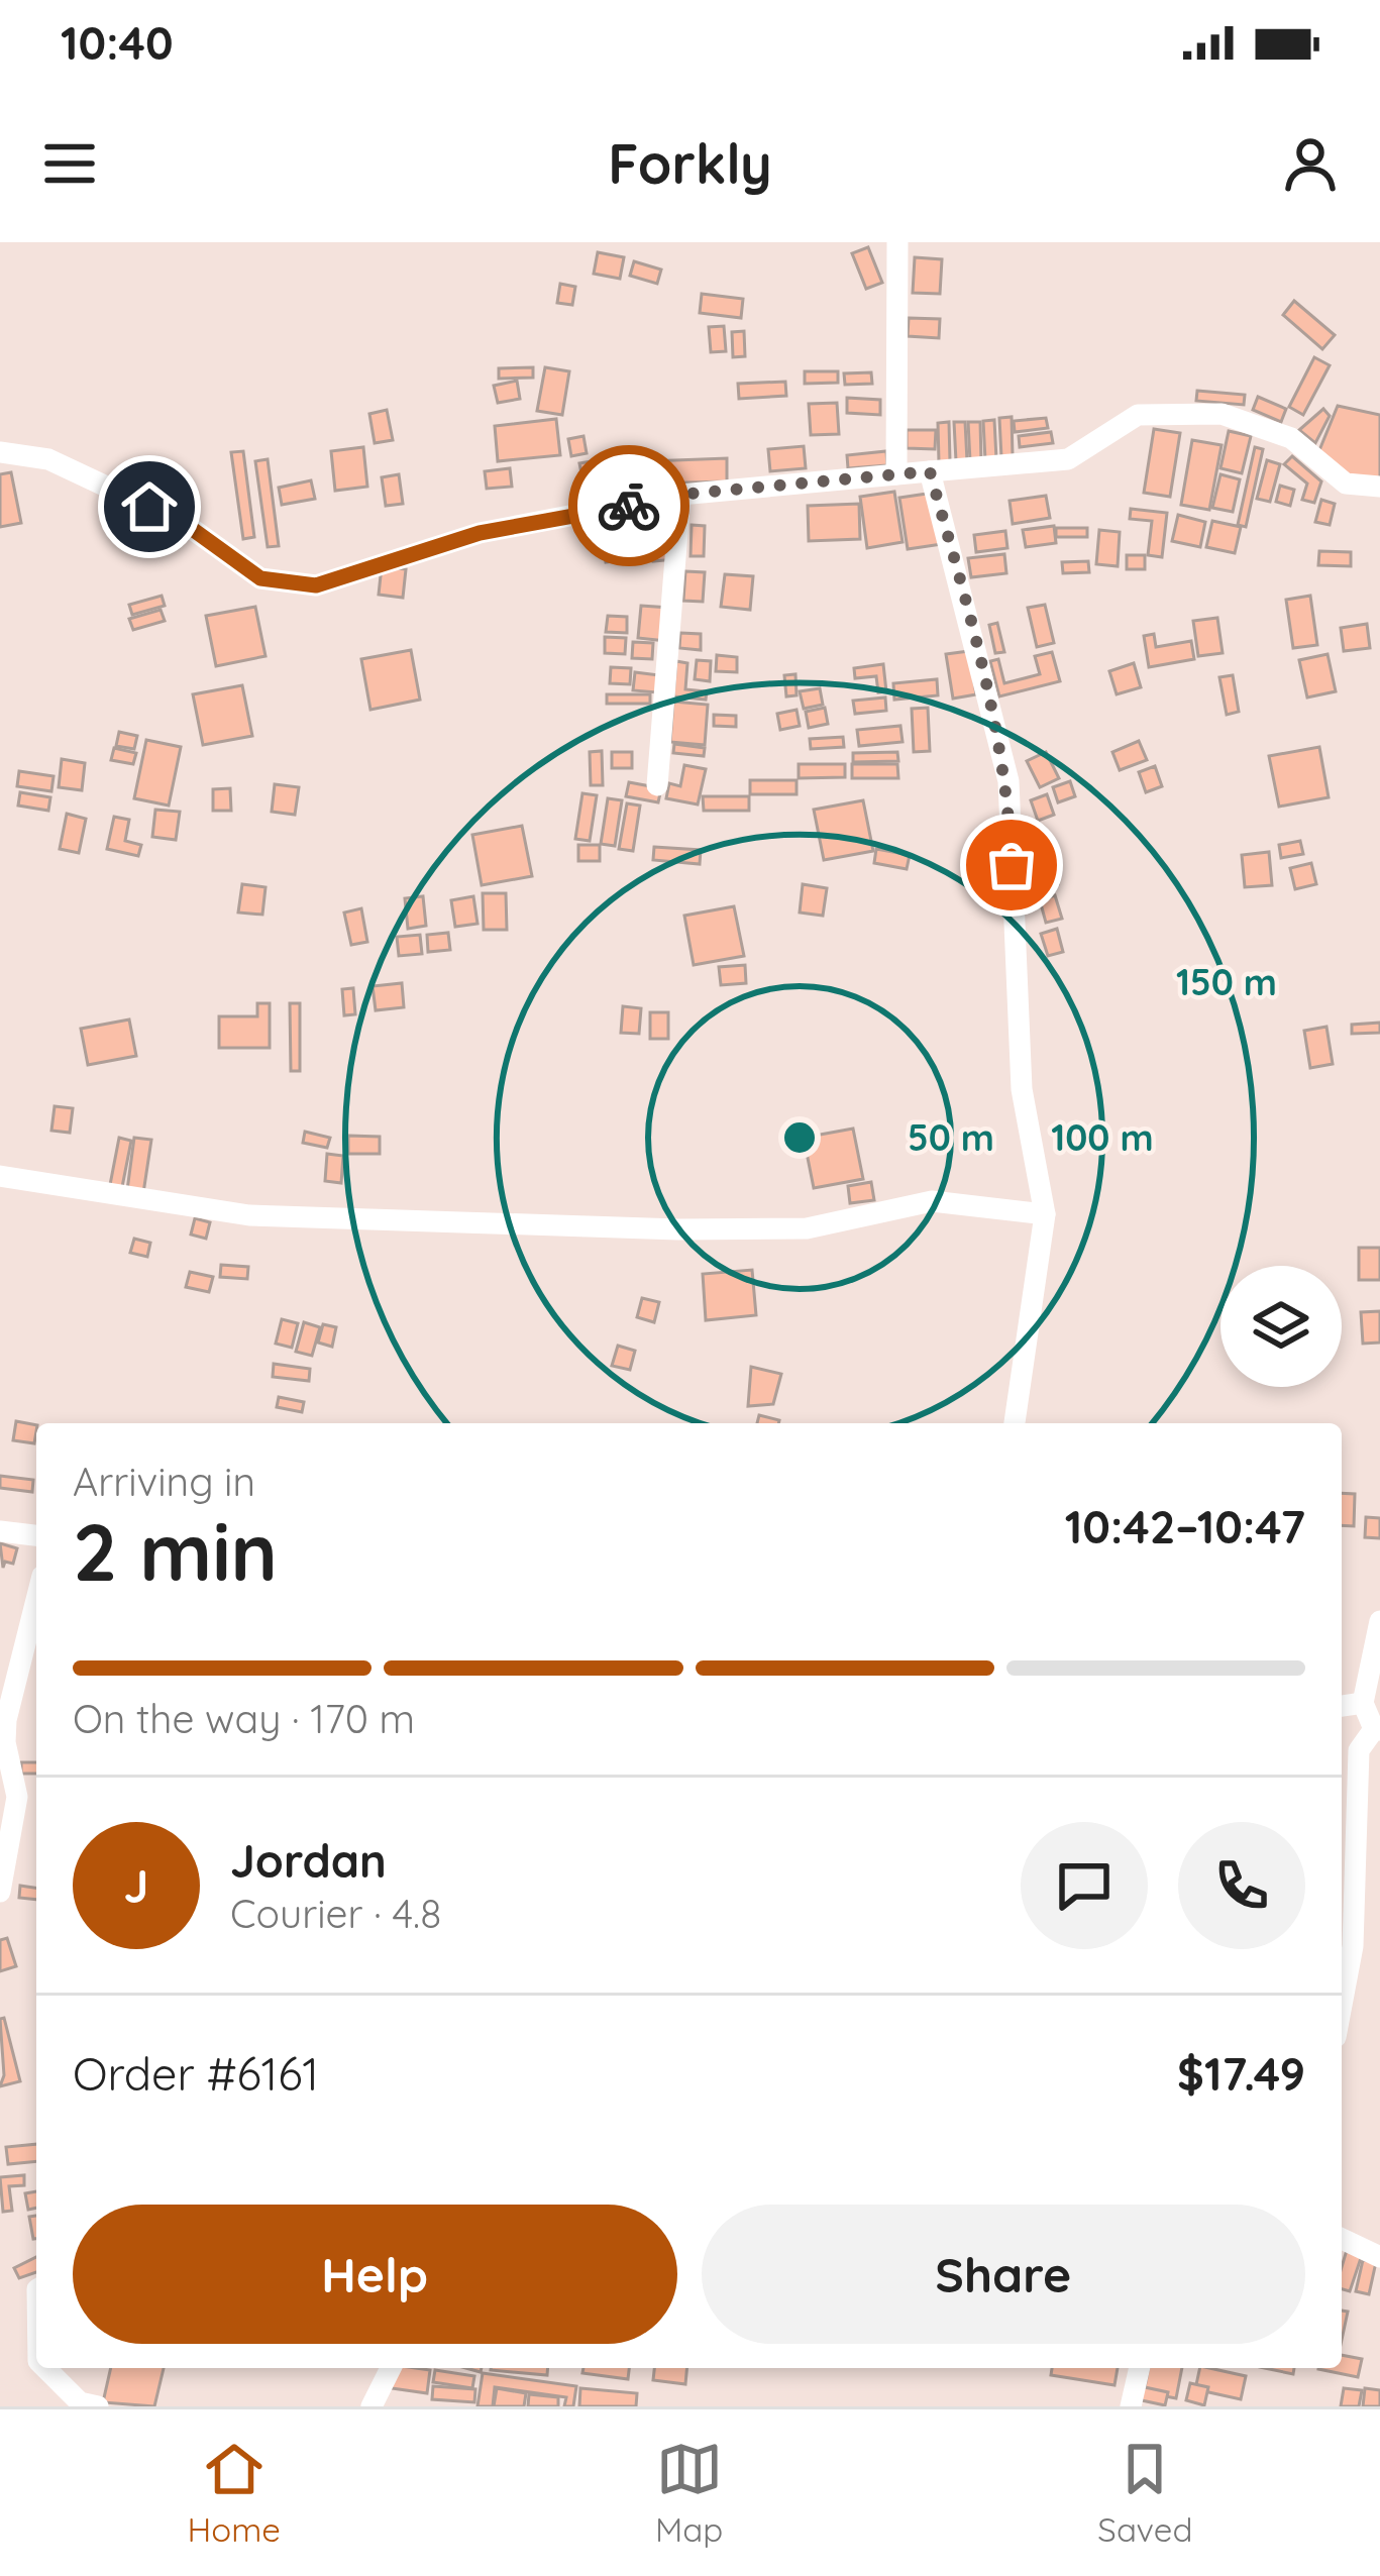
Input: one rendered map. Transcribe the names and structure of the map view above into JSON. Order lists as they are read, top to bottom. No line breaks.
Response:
{"page":{"status":"10:40","header":"Forkly","heading":["2 min","Arriving in","10:42–10:47"],"panel":["Jordan","Courier · 4.8","Order #6161","$17.49"],"bar":"On the way · 170 m","round":"J","buttons":["Help","Share"],"tabs":["Home","Map","Saved"]},"rings":["150 m","50 m","100 m"]}
